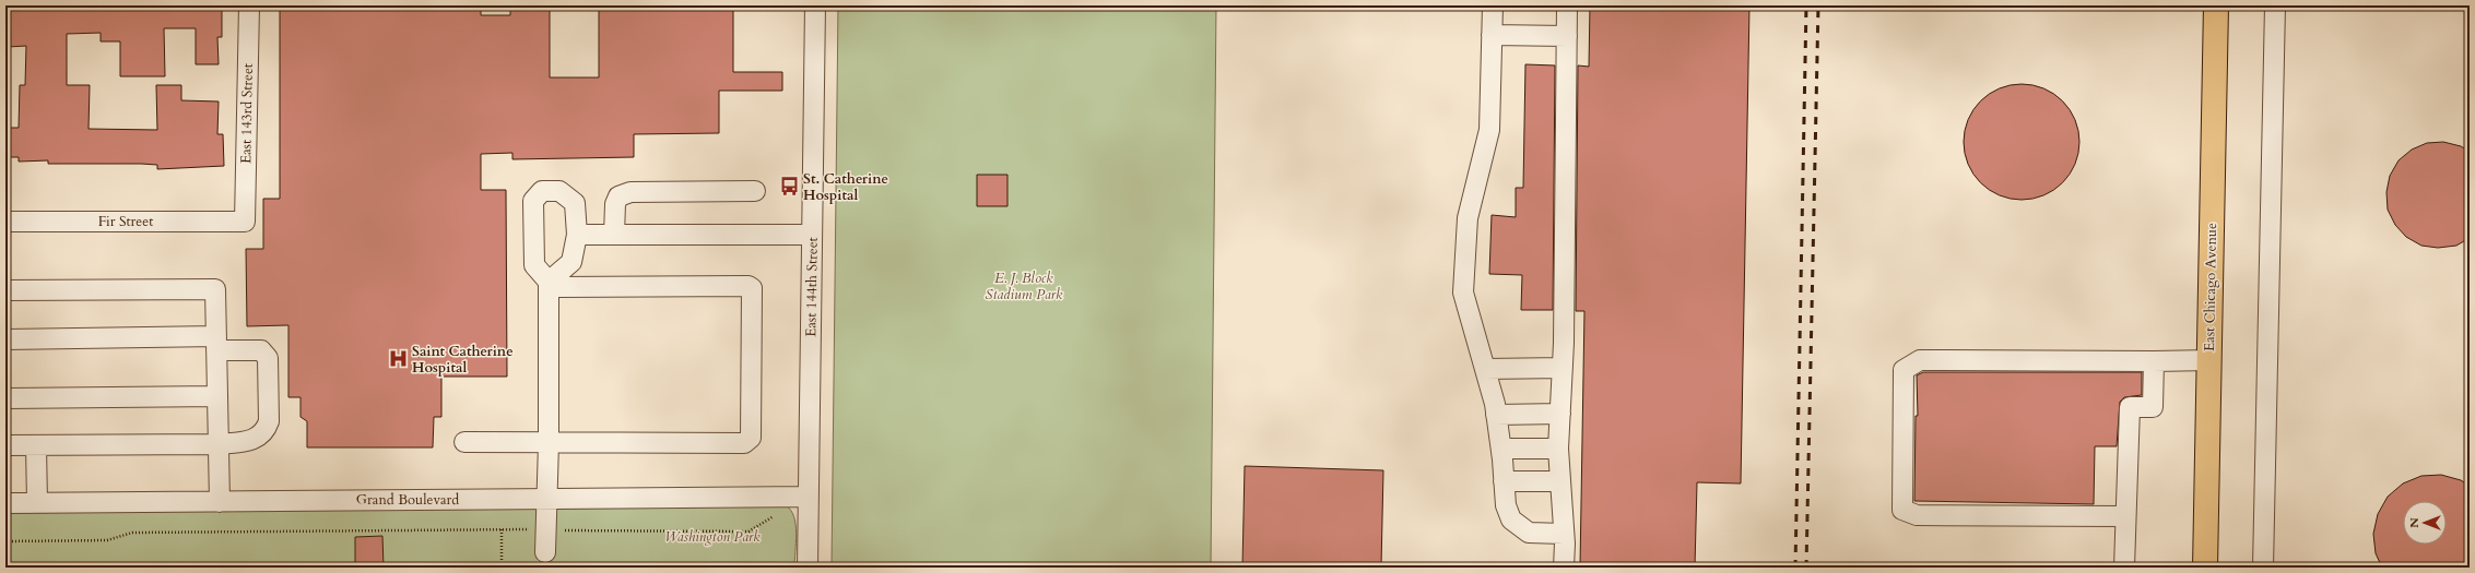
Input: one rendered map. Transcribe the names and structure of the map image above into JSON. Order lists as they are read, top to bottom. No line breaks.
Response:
{"streets":{"main road":["East Chicago Avenue"],"street":["East 143rd Street","Fir Street","East 144th Street","Grand Boulevard"]},"crossings":[["East 143rd Street","Fir Street"],["East 144th Street","Grand Boulevard"]],"parks":["E. J. Block Stadium Park","Washington Park"],"places":{"bus stop":["St. Catherine Hospital"],"hospital":["Saint Catherine Hospital"]},"north":"left"}
